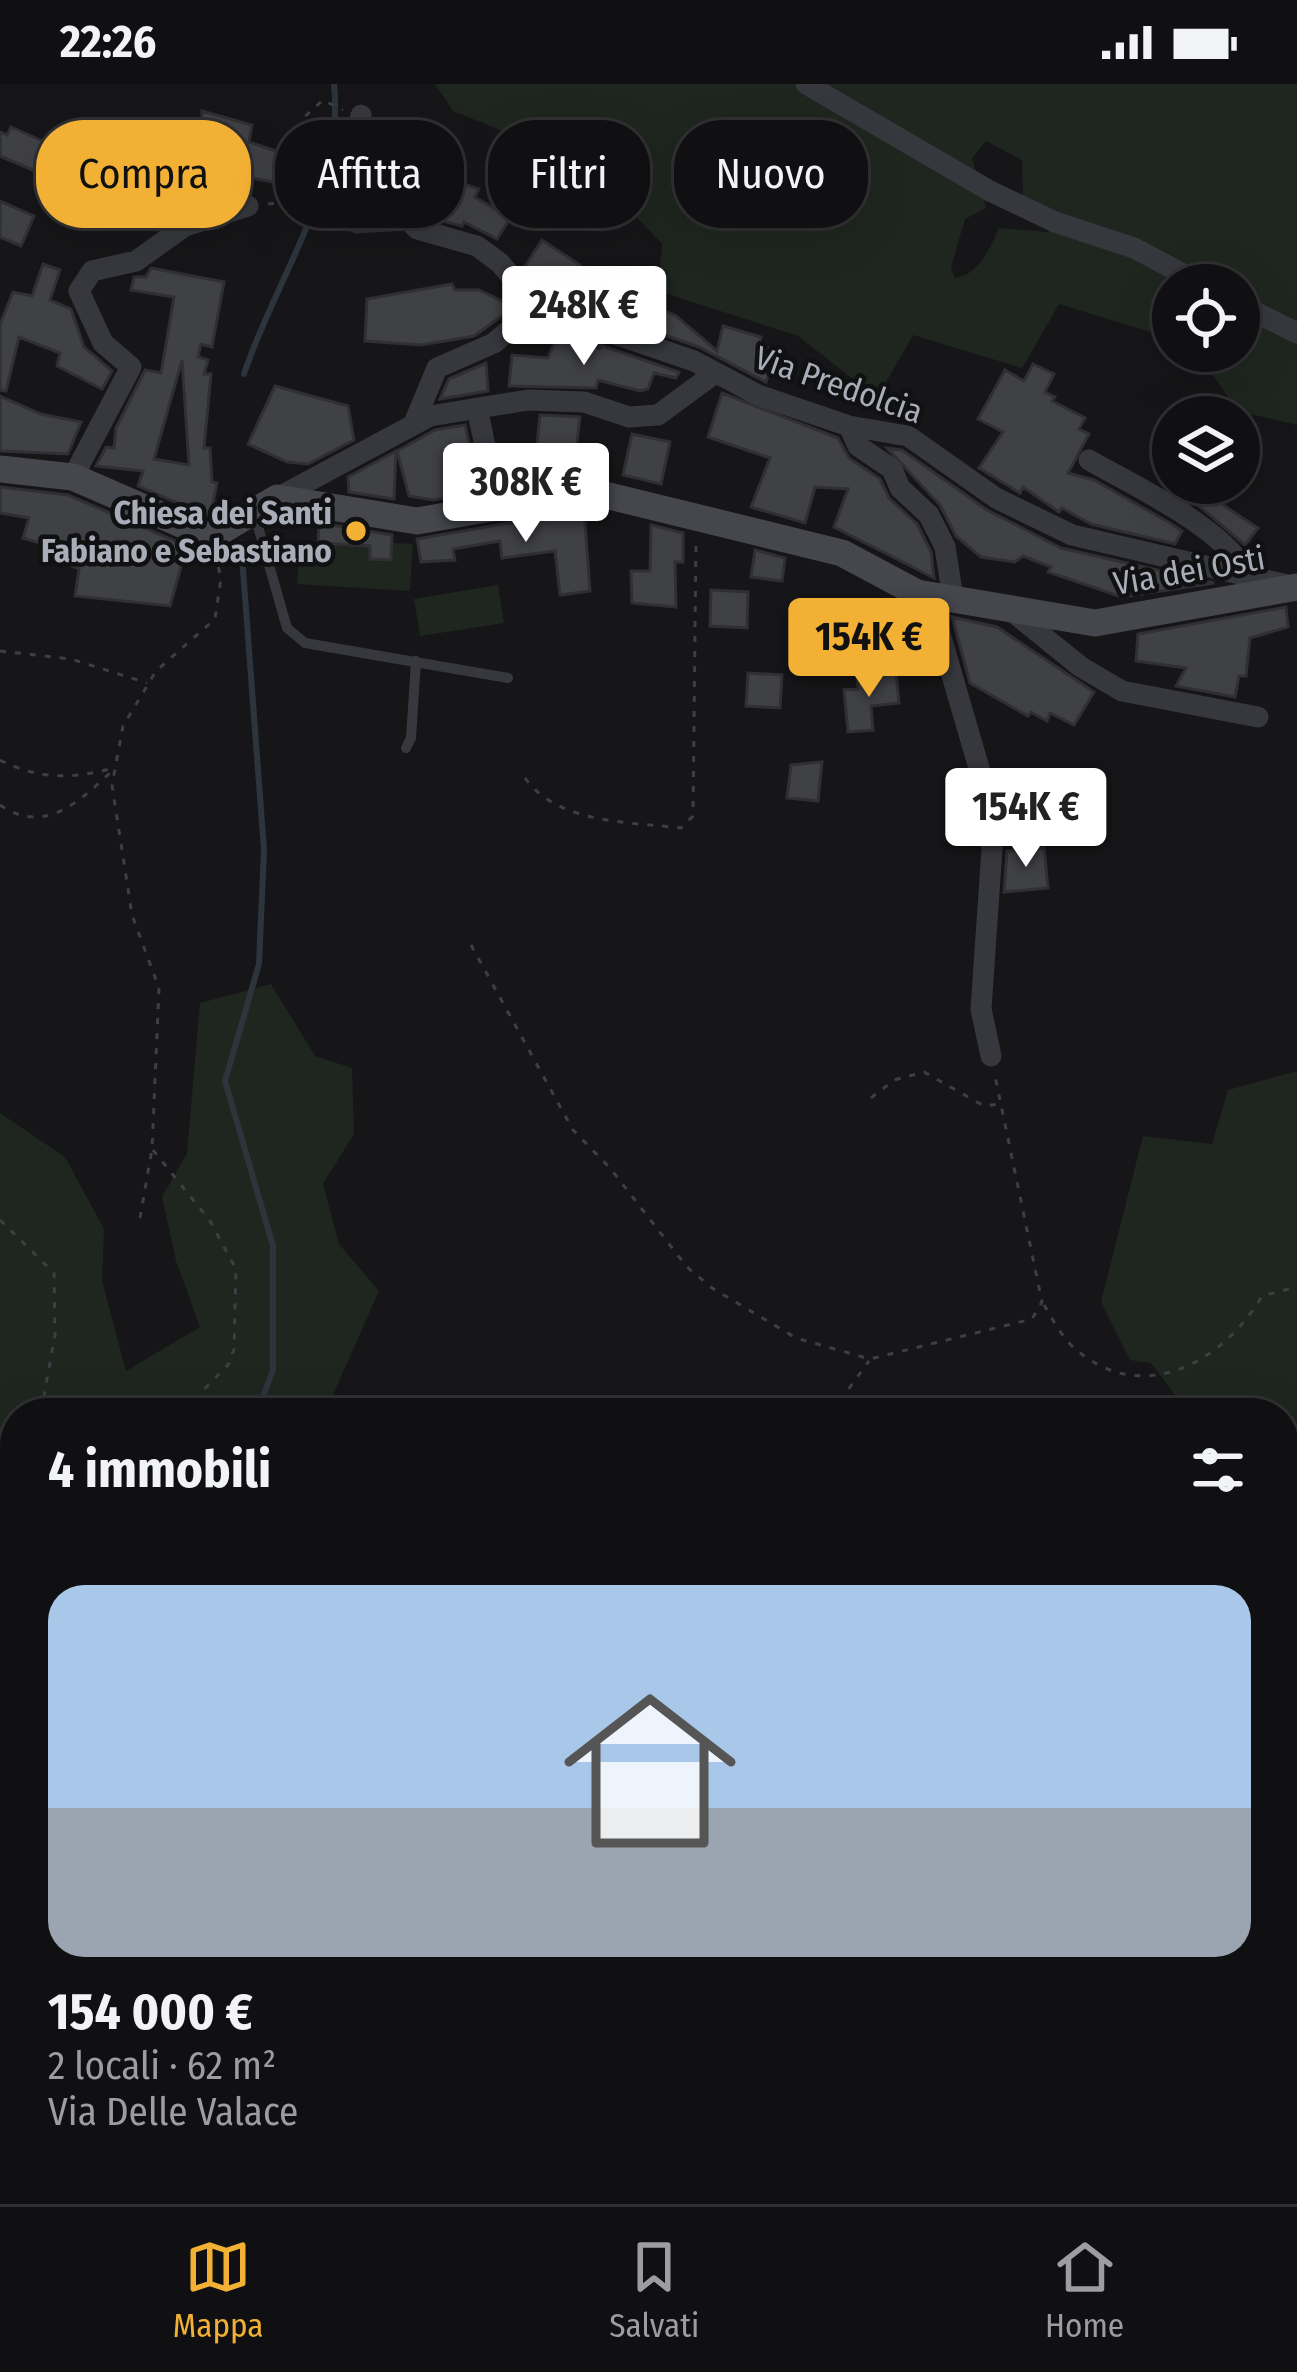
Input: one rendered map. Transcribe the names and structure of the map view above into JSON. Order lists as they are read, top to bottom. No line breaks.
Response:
{"streets":{"street":["Via Predolcia","Via dei Osti"]},"crossings":[["Via Predolcia","Via dei Osti"]],"places":["Chiesa dei Santi Fabiano e Sebastiano"],"page":{"status":"22:26","chip":["Compra","Affitta","Filtri","Nuovo"],"price":["248K €","308K €","154K €","154K €"],"heading":"4 immobili","list":[{"name":"154 000 €","note":"2 locali · 62 m² · Via Delle Valace"}],"tabs":["Mappa","Salvati","Home"]}}
